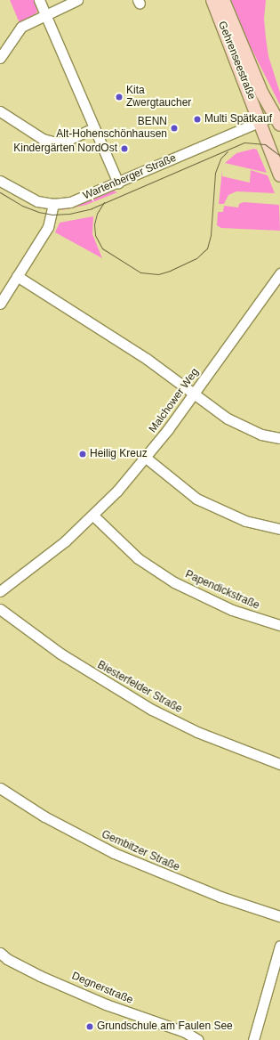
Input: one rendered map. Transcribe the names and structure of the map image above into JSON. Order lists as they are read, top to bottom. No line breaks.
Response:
{"streets":{"main road":["Gehrenseestraße"],"street":["Wartenberger Straße","Malchower Weg","Papendickstraße","Biesterfelder Straße","Gembitzer Straße","Degnerstraße"]},"crossings":[["Gehrenseestraße","Wartenberger Straße"],["Malchower Weg","Papendickstraße"]],"places":["Kita Zwergtaucher","Multi Spätkauf","BENN Alt-Hohenschönhausen","Kindergärten NordOst","Heilig Kreuz","Grundschule am Faulen See"]}
